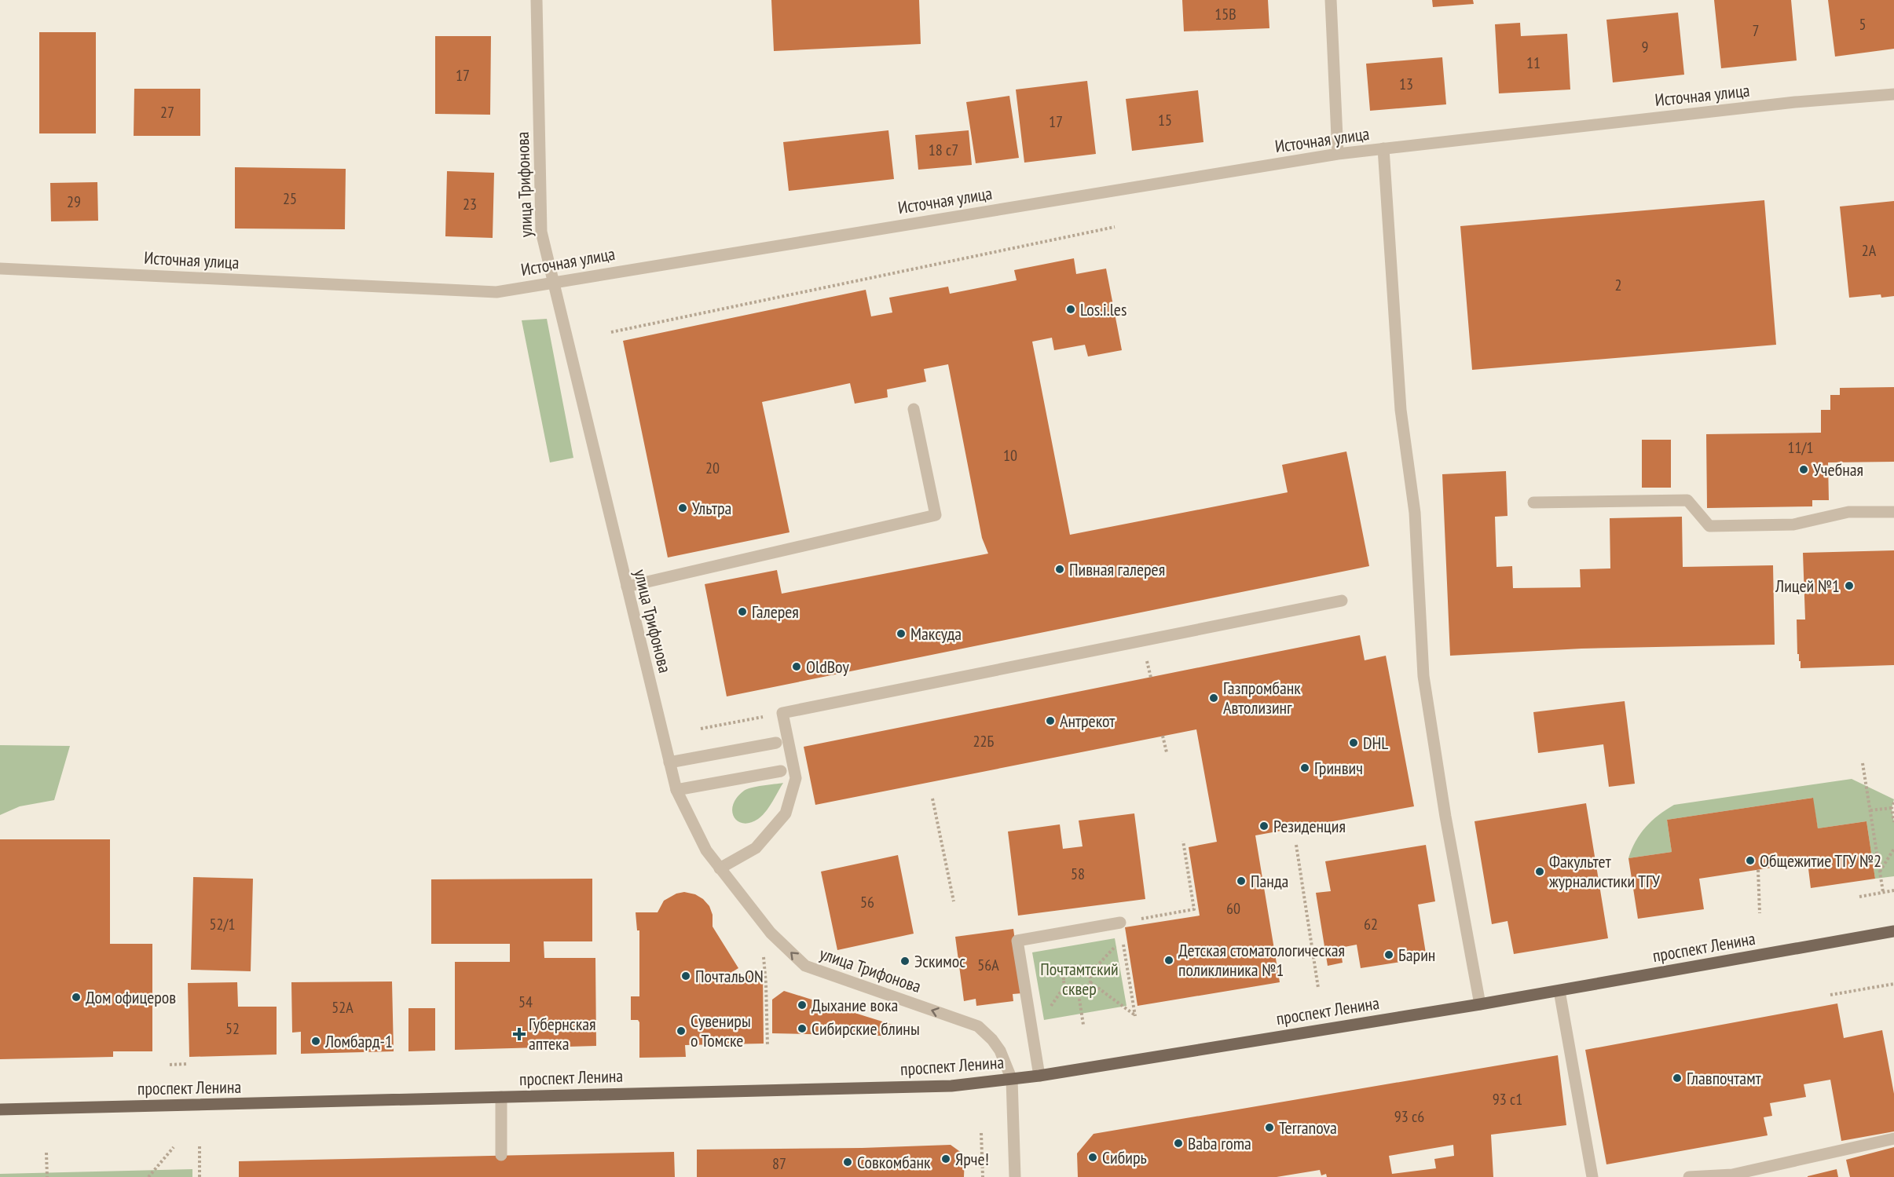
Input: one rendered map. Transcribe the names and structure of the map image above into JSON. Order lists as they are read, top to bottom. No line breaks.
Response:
{"streets":{"main road":["проспект Ленина"],"street":["Источная улица","улица Трифонова"]},"crossings":[["Источная улица","улица Трифонова"],["улица Трифонова","проспект Ленина"]],"parks":["Почтамтский сквер"],"places":{"other":["Los.i.les","Учебная","Ультра","Пивная галерея","Лицей №1","Галерея","Максуда","OldBoy","Газпромбанк Автолизинг","Антрекот","DHL","Гринвич","Резиденция","Общежитие ТГУ №2","Факультет журналистики ТГУ","Панда","Барин","Детская стоматологическая поликлиника №1","Эскимос","ПочтальON","Дом офицеров","Дыхание вока","Сибирские блины","Сувениры о Томске","Ломбард-1","Главпочтамт","Terranova","Baba roma","Сибирь","Ярче!","Совкомбанк"],"health":["Губернская аптека"]},"house_numbers":["15В","5","7","9","11","17","13","27","15","17","18 с7","25","29","23","2А","2","11/1","10","20","22Б","58","56","60","52/1","62","56А","54","52А","52","93 с1","93 с6","87"]}
